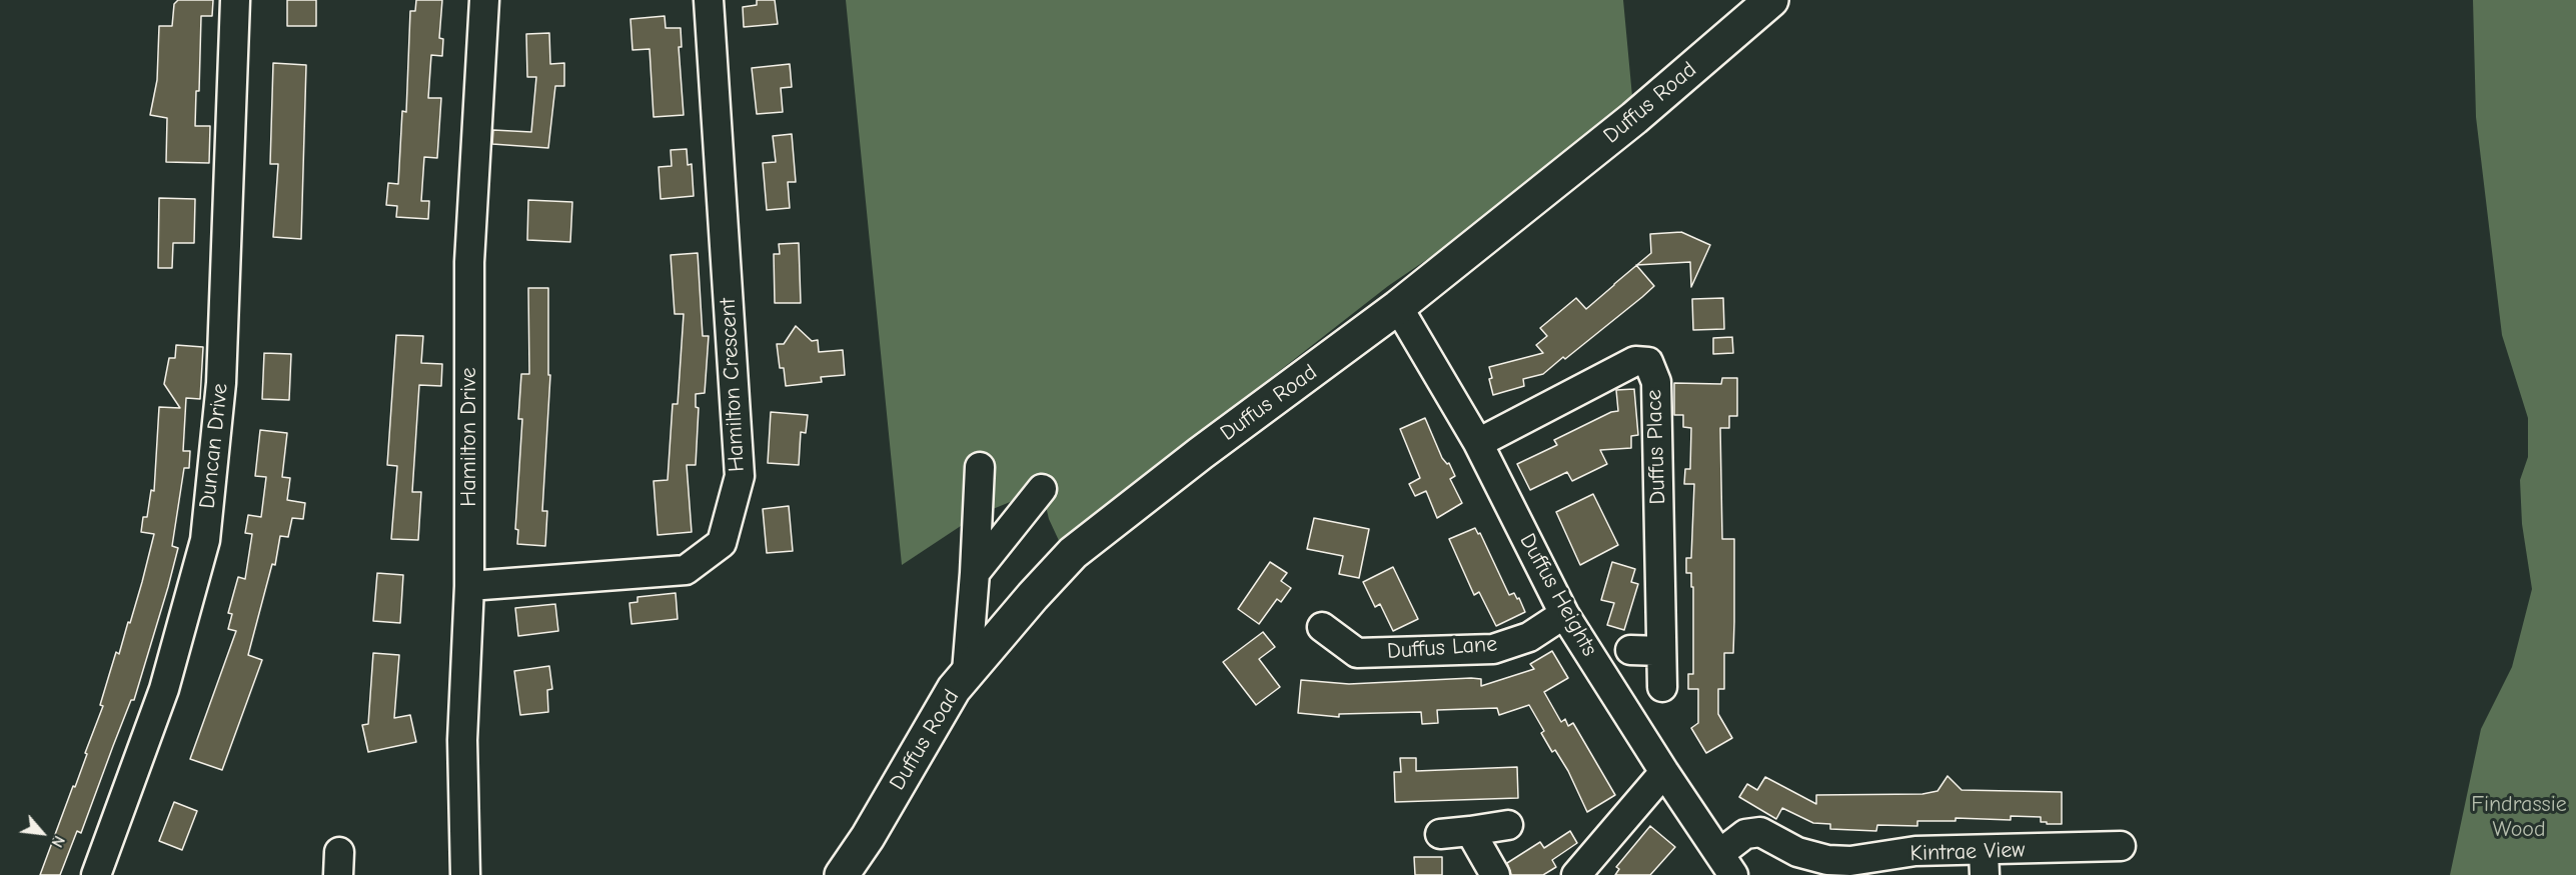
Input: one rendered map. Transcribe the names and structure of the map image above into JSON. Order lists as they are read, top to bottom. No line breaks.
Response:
{"streets":{"main road":["Duffus Road"],"street":["Hamilton Crescent","Hamilton Drive","Duncan Drive","Duffus Place","Duffus Heights","Duffus Lane","Kintrae View"]},"crossings":[["Duffus Road","Duffus Heights"],["Hamilton Crescent","Hamilton Drive"],["Duffus Place","Duffus Heights"],["Duffus Heights","Duffus Lane"],["Duffus Heights","Kintrae View"]],"parks":["Findrassie Wood"],"north":"bottom right"}
